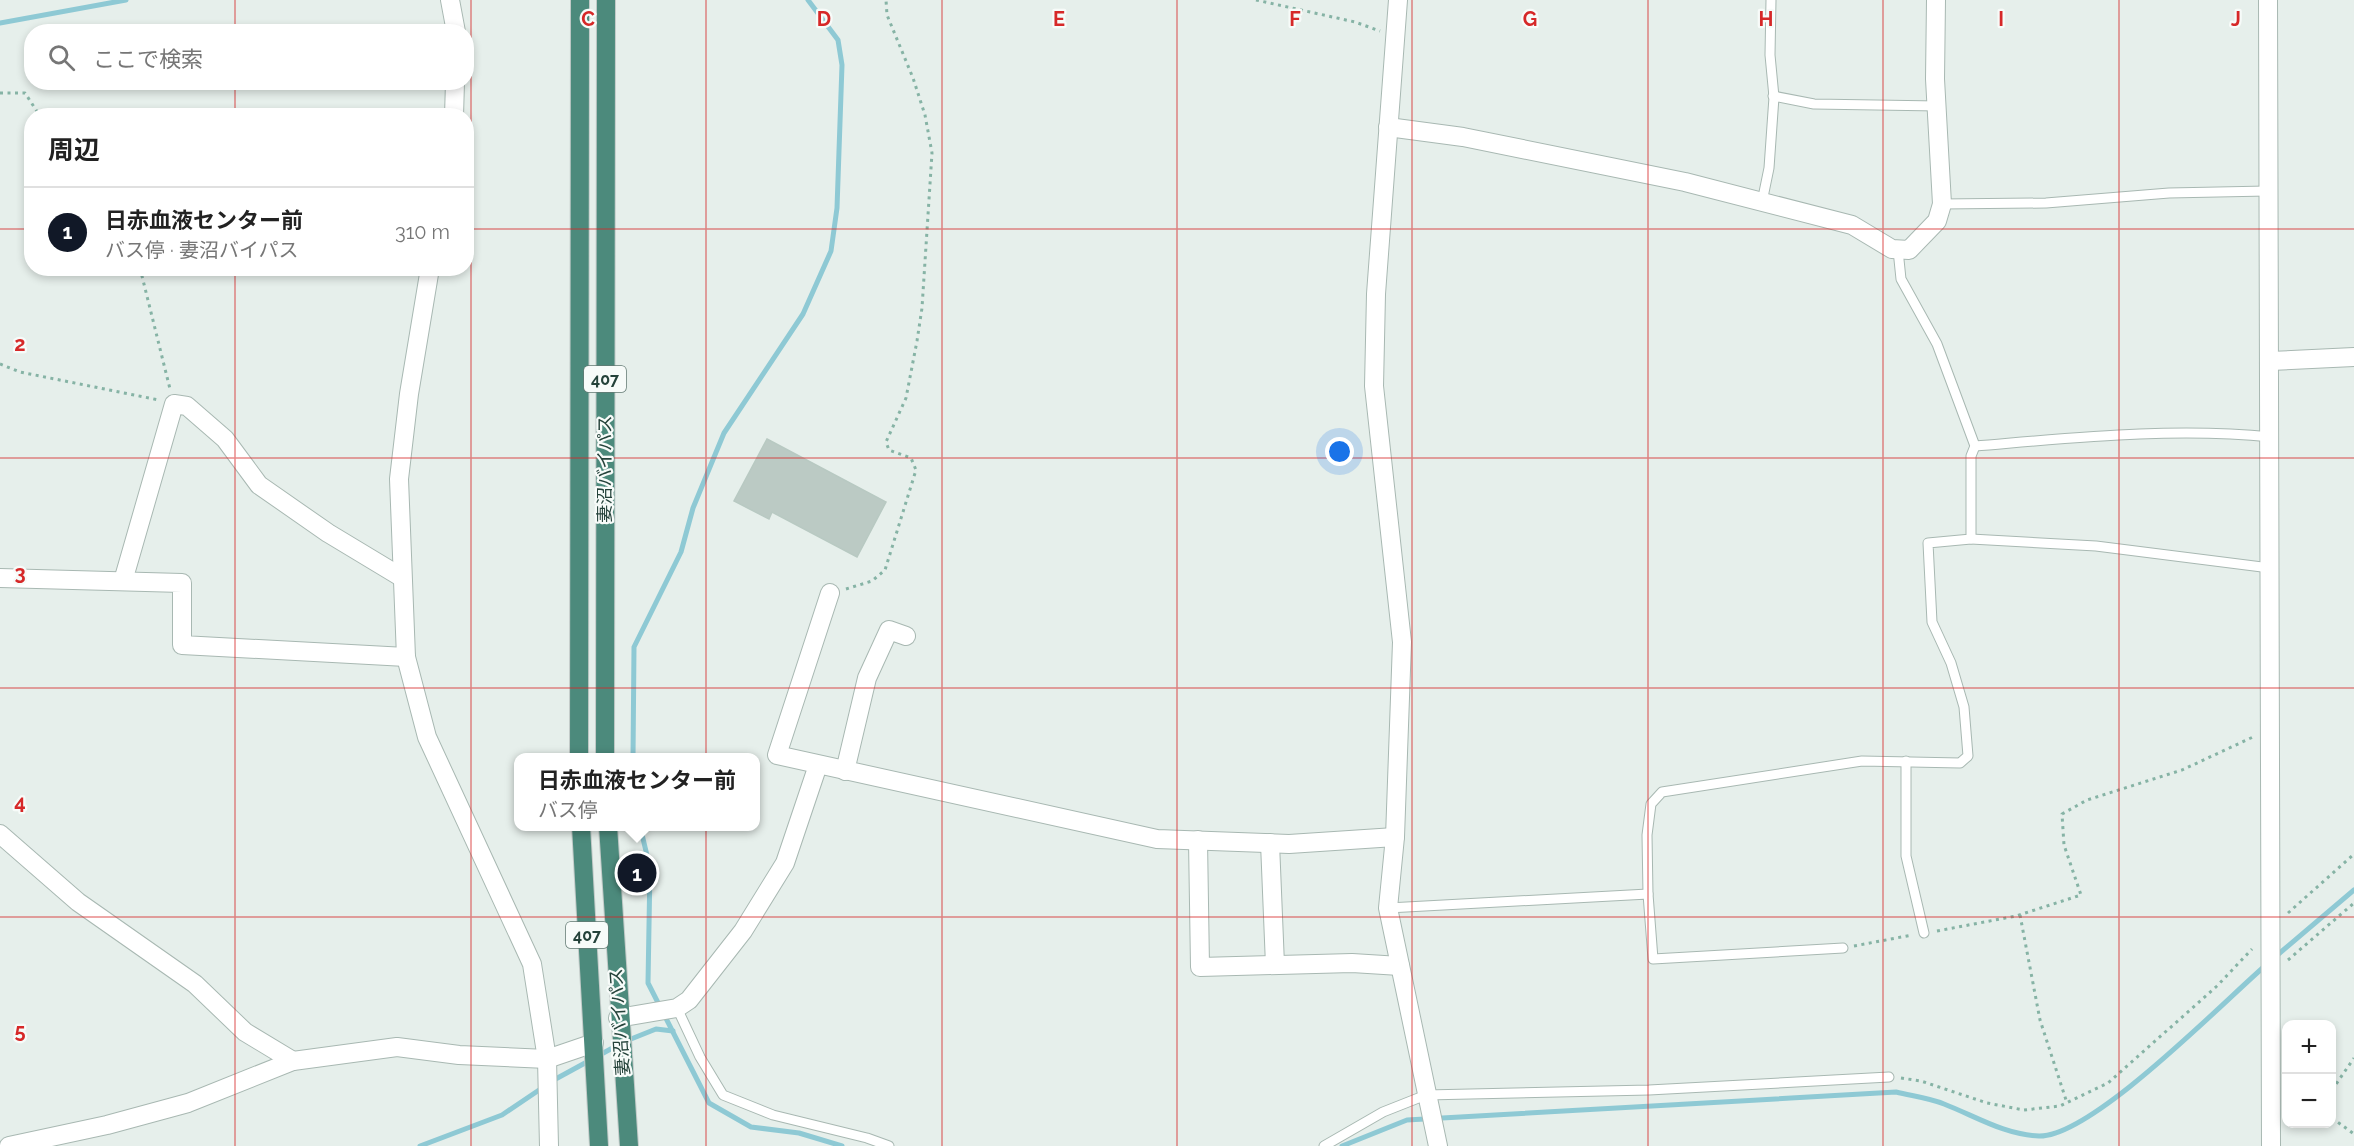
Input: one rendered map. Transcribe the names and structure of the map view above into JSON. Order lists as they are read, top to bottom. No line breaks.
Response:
{"streets":{"highway":["407","妻沼バイパス"]},"page":{"search":"ここで検索","heading":"周辺","list":[{"mark":"1","name":"日赤血液センター前","note":"バス停 · 妻沼バイパス","value":"310 m"}],"popup":["日赤血液センター前","バス停"],"pins":"1","map_buttons":["+","−"]},"grid":{"columns":["C","D","E","F","G","H","I","J"],"rows":["2","3","4","5"]}}
